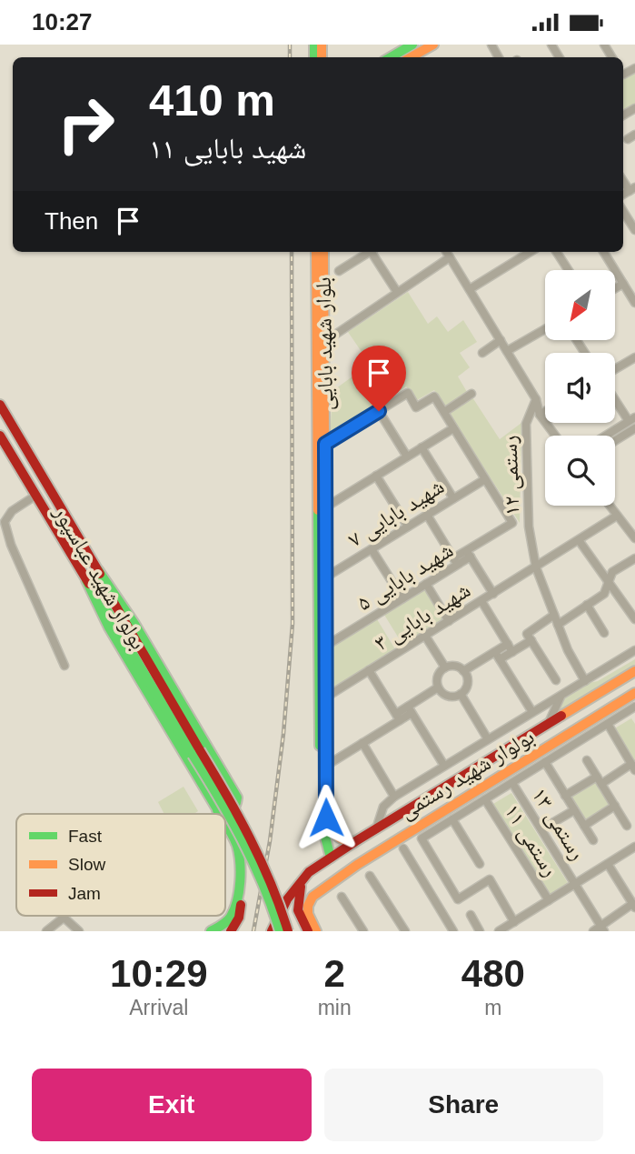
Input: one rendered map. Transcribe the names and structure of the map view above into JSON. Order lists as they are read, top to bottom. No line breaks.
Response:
{"streets":{"main road":["بلوار شهید بابایی","بولوار شهید عباسپور","بولوار شهید رستمی"],"street":["رستمی ۱۲","شهید بابایی ۷","شهید بابایی ۵","شهید بابایی ۳","رستمی ۱۳","رستمی ۱۱"]},"crossings":[["بلوار شهید بابایی","شهید بابایی ۷"],["بلوار شهید بابایی","شهید بابایی ۵"],["بلوار شهید بابایی","شهید بابایی ۳"],["بلوار شهید بابایی","بولوار شهید رستمی"],["رستمی ۱۲","شهید بابایی ۳"],["شهید بابایی ۷","شهید بابایی ۵"]],"legend":["Fast","Slow","Jam"],"north":"bottom left","page":{"status":"10:27","turn":["410 m","شهید بابایی ۱۱"],"then":"Then","eta":["10:29","Arrival","2","min","480","m"],"buttons":["Exit","Share"]}}
